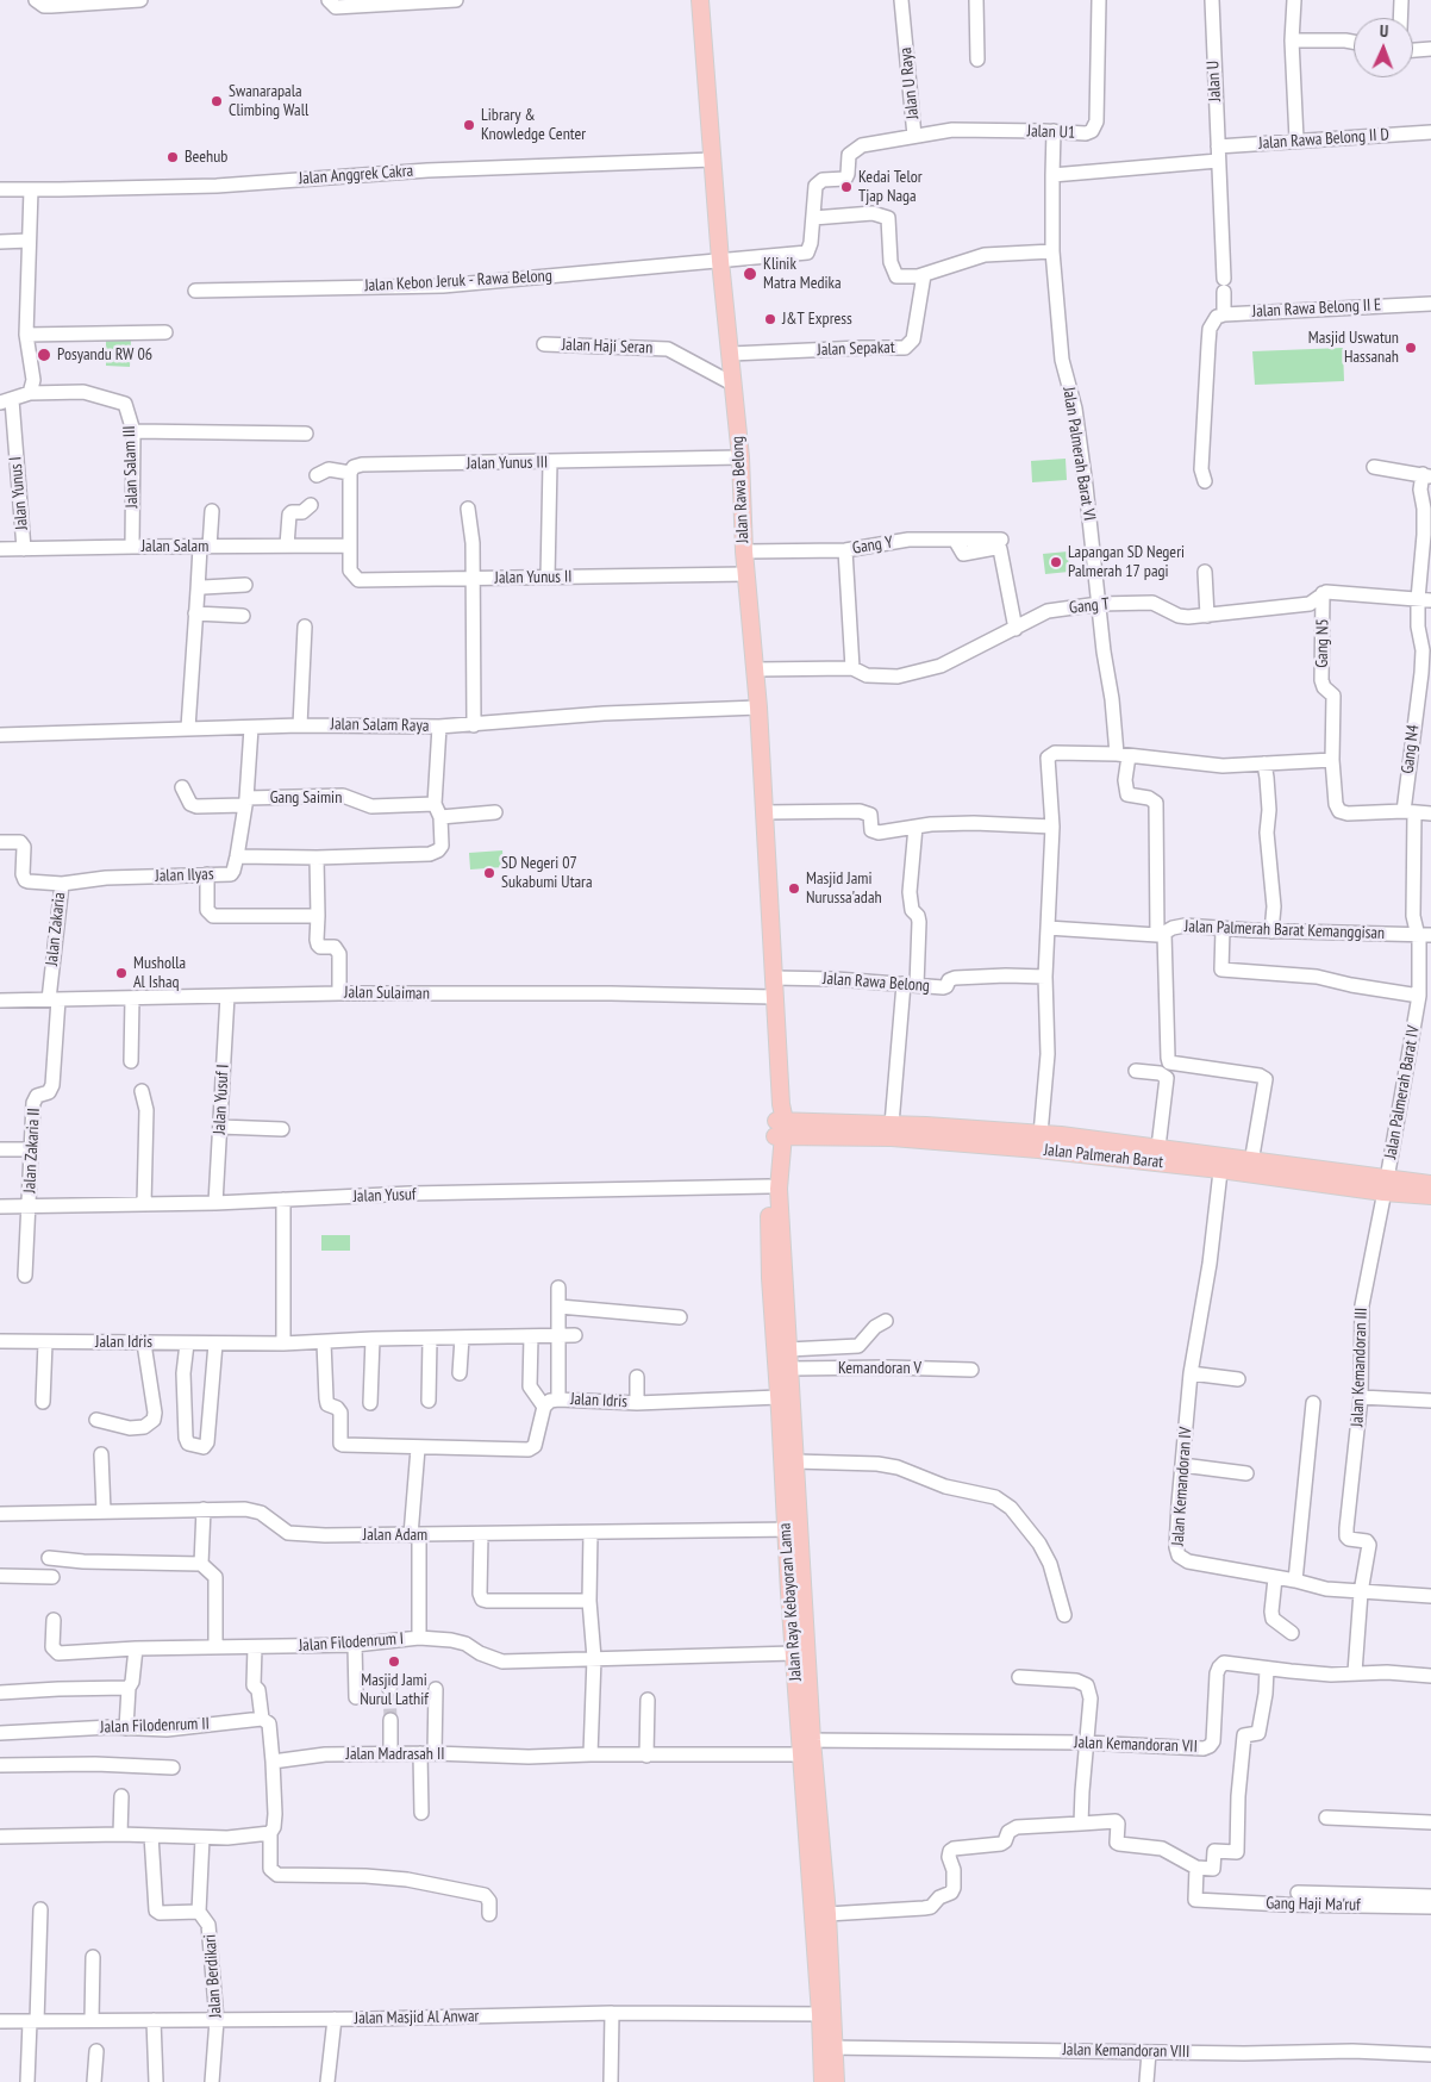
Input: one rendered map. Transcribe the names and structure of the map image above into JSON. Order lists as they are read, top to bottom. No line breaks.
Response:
{"streets":{"main road":["Jalan Rawa Belong","Jalan Palmerah Barat","Jalan Raya Kebayoran Lama"],"street":["Jalan U","Jalan U Raya","Jalan U1","Jalan Rawa Belong II D","Jalan Anggrek Cakra","Jalan Kebon Jeruk - Rawa Belong","Jalan Rawa Belong II E","Jalan Haji Seran","Jalan Sepakat","Jalan Palmerah Barat VI","Jalan Yunus III","Jalan Salam III","Jalan Yunus I","Gang Y","Jalan Salam","Jalan Yunus II","Gang T","Gang N5","Jalan Salam Raya","Gang N4","Gang Saimin","Jalan Ilyas","Jalan Zakaria","Jalan Palmerah Barat Kemanggisan","Jalan Sulaiman","Jalan Palmerah Barat IV","Jalan Yusuf I","Jalan Zakaria II","Jalan Yusuf","Jalan Idris","Jalan Kemandoran III","Kemandoran V","Jalan Kemandoran IV","Jalan Adam","Jalan Filodenrum I","Jalan Filodenrum II","Jalan Kemandoran VII","Jalan Madrasah II","Gang Haji Ma'ruf","Jalan Berdikari","Jalan Masjid Al Anwar","Jalan Kemandoran VIII"]},"crossings":[["Jalan U","Jalan Rawa Belong II D"],["Jalan U Raya","Jalan U1"],["Jalan U Raya","Jalan Kebon Jeruk - Rawa Belong"],["Jalan U Raya","Jalan Rawa Belong"],["Jalan Anggrek Cakra","Jalan Rawa Belong"],["Jalan Kebon Jeruk - Rawa Belong","Jalan Rawa Belong"],["Jalan Haji Seran","Jalan Rawa Belong"],["Jalan Sepakat","Jalan Rawa Belong"],["Jalan Palmerah Barat VI","Gang T"],["Jalan Palmerah Barat VI","Jalan Palmerah Barat Kemanggisan"],["Jalan Yunus III","Jalan Rawa Belong"],["Jalan Salam III","Jalan Salam"],["Jalan Rawa Belong","Gang Y"],["Jalan Rawa Belong","Jalan Yunus II"],["Jalan Rawa Belong","Gang T"],["Jalan Rawa Belong","Jalan Salam Raya"],["Jalan Rawa Belong","Jalan Sulaiman"],["Jalan Rawa Belong","Jalan Palmerah Barat"],["Jalan Rawa Belong","Jalan Raya Kebayoran Lama"],["Jalan Yunus I","Jalan Salam"],["Jalan Salam","Jalan Yunus II"],["Gang T","Gang N5"],["Gang T","Gang N4"],["Gang N4","Jalan Palmerah Barat IV"],["Jalan Ilyas","Jalan Zakaria"],["Jalan Zakaria","Jalan Sulaiman"],["Jalan Zakaria","Jalan Zakaria II"],["Jalan Palmerah Barat Kemanggisan","Jalan Palmerah Barat IV"],["Jalan Sulaiman","Jalan Yusuf I"],["Jalan Sulaiman","Jalan Zakaria II"],["Jalan Palmerah Barat IV","Jalan Palmerah Barat"],["Jalan Palmerah Barat IV","Jalan Kemandoran III"],["Jalan Yusuf I","Jalan Yusuf"],["Jalan Zakaria II","Jalan Yusuf"],["Jalan Palmerah Barat","Jalan Kemandoran III"],["Jalan Palmerah Barat","Jalan Kemandoran IV"],["Jalan Palmerah Barat","Jalan Raya Kebayoran Lama"],["Jalan Yusuf","Jalan Raya Kebayoran Lama"],["Jalan Idris","Jalan Raya Kebayoran Lama"],["Jalan Kemandoran III","Jalan Kemandoran IV"],["Kemandoran V","Jalan Raya Kebayoran Lama"],["Jalan Adam","Jalan Raya Kebayoran Lama"],["Jalan Adam","Jalan Filodenrum I"],["Jalan Raya Kebayoran Lama","Jalan Kemandoran VII"],["Jalan Raya Kebayoran Lama","Jalan Madrasah II"],["Jalan Raya Kebayoran Lama","Jalan Masjid Al Anwar"],["Jalan Raya Kebayoran Lama","Jalan Kemandoran VIII"],["Jalan Kemandoran VII","Jalan Madrasah II"],["Jalan Berdikari","Jalan Masjid Al Anwar"]],"places":["Swanarapala Climbing Wall","Library & Knowledge Center","Beehub","Kedai Telor Tjap Naga","Klinik Matra Medika","J&T Express","Masjid Uswatun Hassanah","Posyandu RW 06","Lapangan SD Negeri Palmerah 17 pagi","SD Negeri 07 Sukabumi Utara","Masjid Jami Nurussa'adah","Musholla Al Ishaq","Masjid Jami Nurul Lathif"],"north":"top"}
